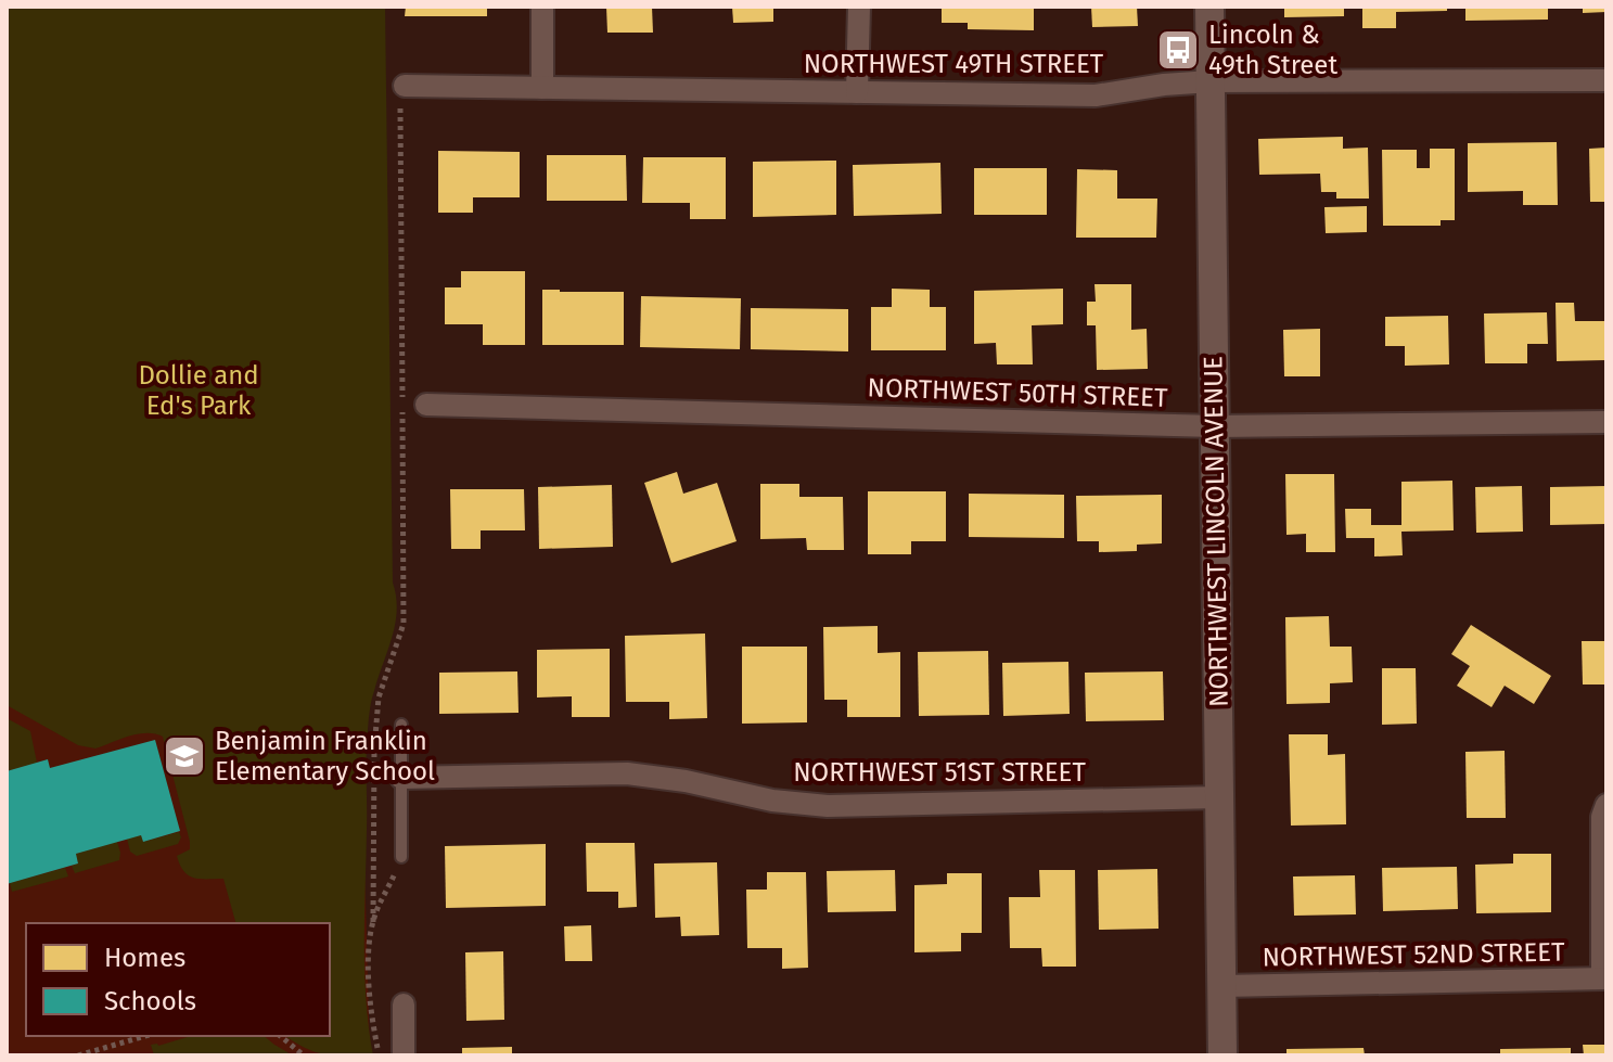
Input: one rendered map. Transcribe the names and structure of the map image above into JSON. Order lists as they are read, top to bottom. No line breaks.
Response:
{"streets":{"street":["NORTHWEST 49TH STREET","NORTHWEST 50TH STREET","NORTHWEST LINCOLN AVENUE","NORTHWEST 51ST STREET","NORTHWEST 52ND STREET"]},"crossings":[["NORTHWEST 49TH STREET","NORTHWEST LINCOLN AVENUE"],["NORTHWEST 50TH STREET","NORTHWEST LINCOLN AVENUE"],["NORTHWEST LINCOLN AVENUE","NORTHWEST 51ST STREET"],["NORTHWEST LINCOLN AVENUE","NORTHWEST 52ND STREET"]],"parks":["Dollie and Ed's Park"],"places":{"bus stop":["Lincoln & 49th Street"],"school or university":["Benjamin Franklin Elementary School"]},"legend":["Homes","Schools"]}
